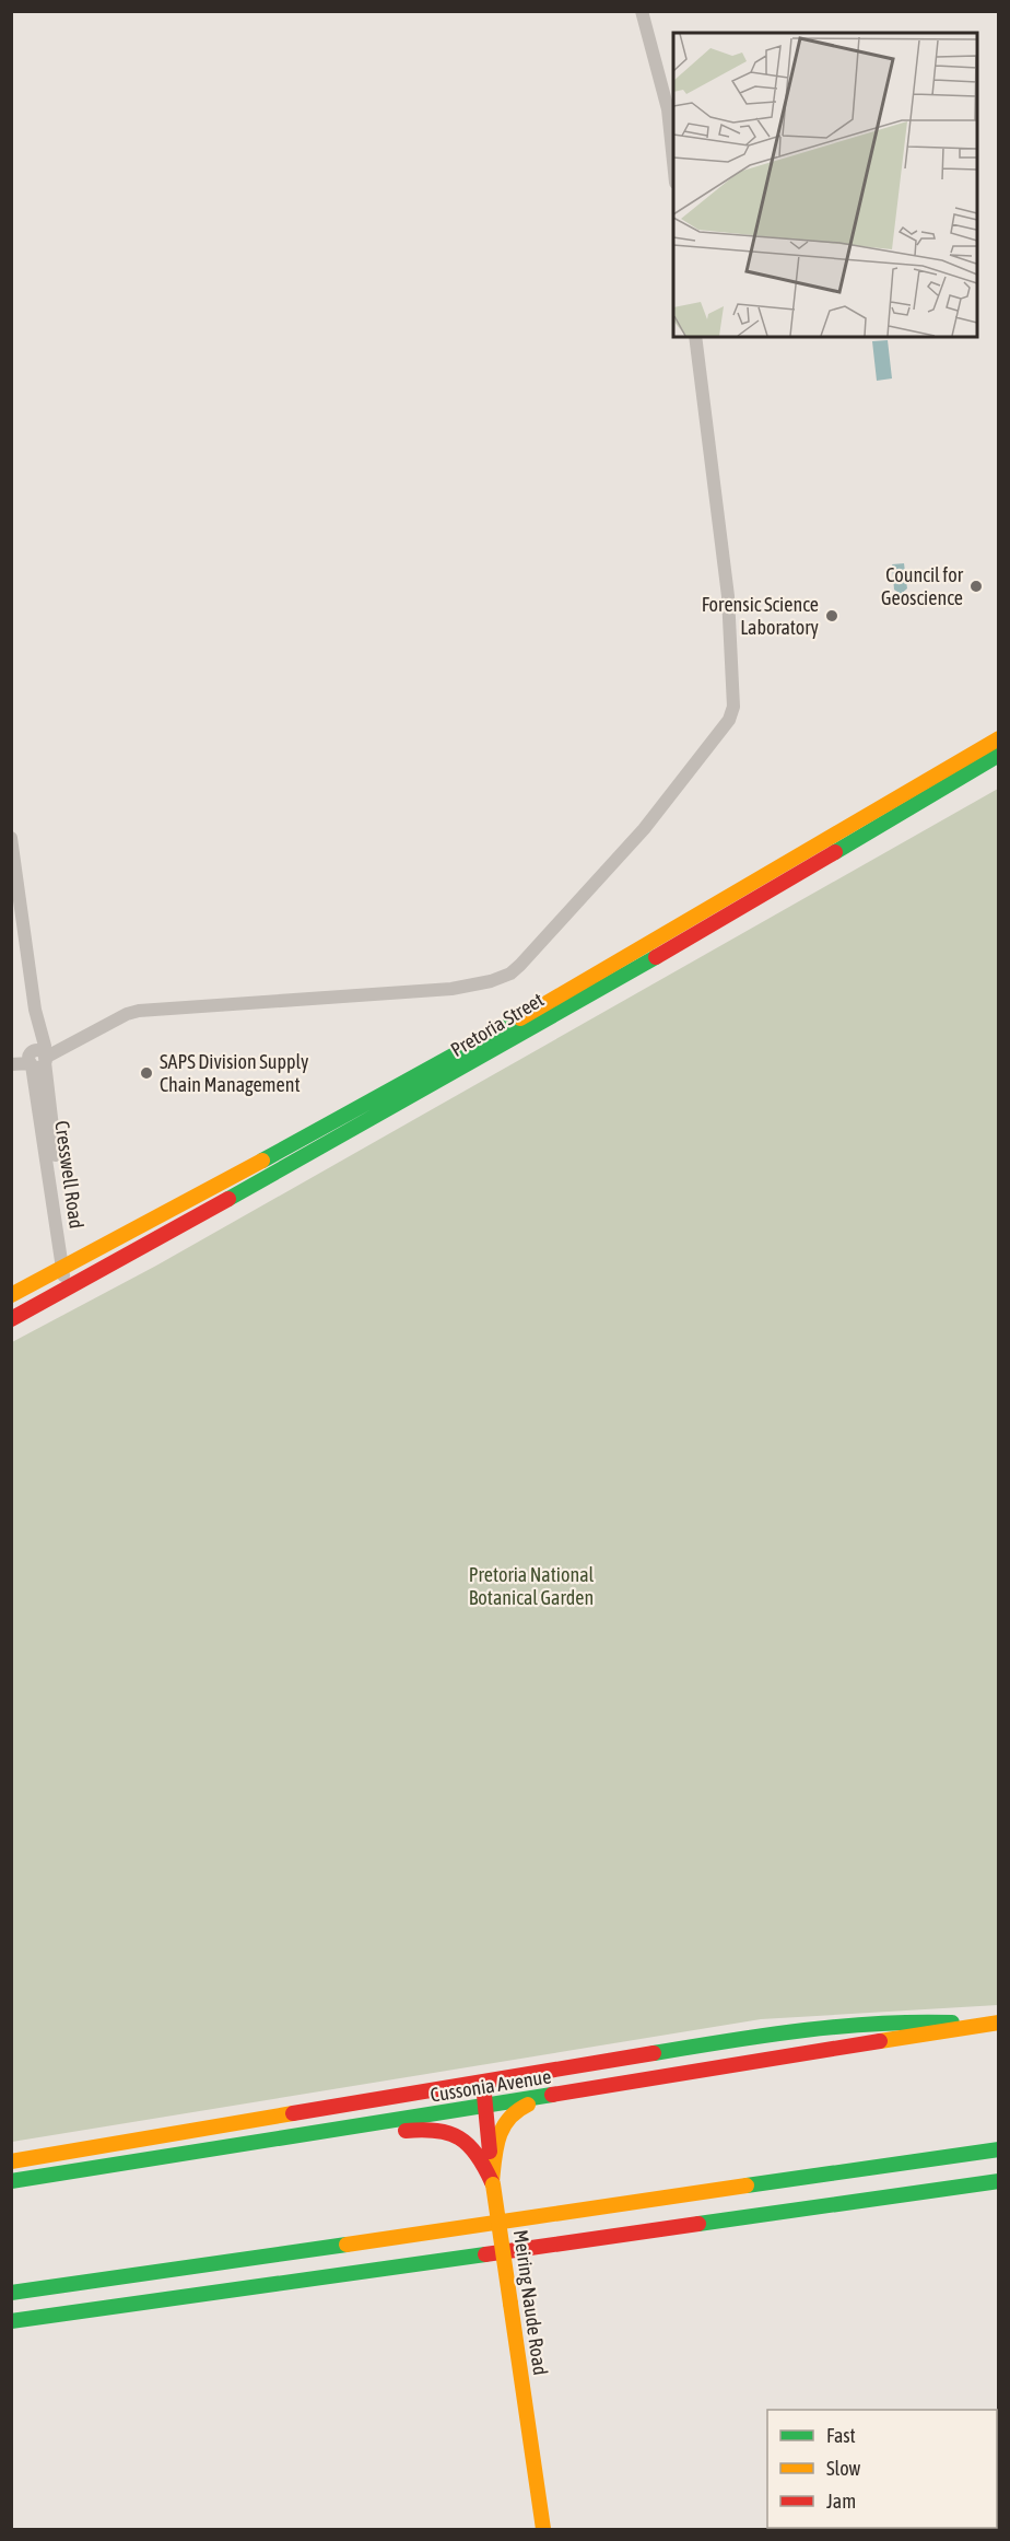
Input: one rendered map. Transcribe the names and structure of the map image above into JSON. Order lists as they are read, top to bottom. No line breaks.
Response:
{"streets":{"main road":["Pretoria Street","Cussonia Avenue","Meiring Naude Road"],"street":["Cresswell Road"]},"crossings":[["Pretoria Street","Cresswell Road"],["Cussonia Avenue","Meiring Naude Road"]],"parks":["Pretoria National Botanical Garden"],"places":["Council for Geoscience","Forensic Science Laboratory","SAPS Division Supply Chain Management"],"legend":["Fast","Slow","Jam"]}
